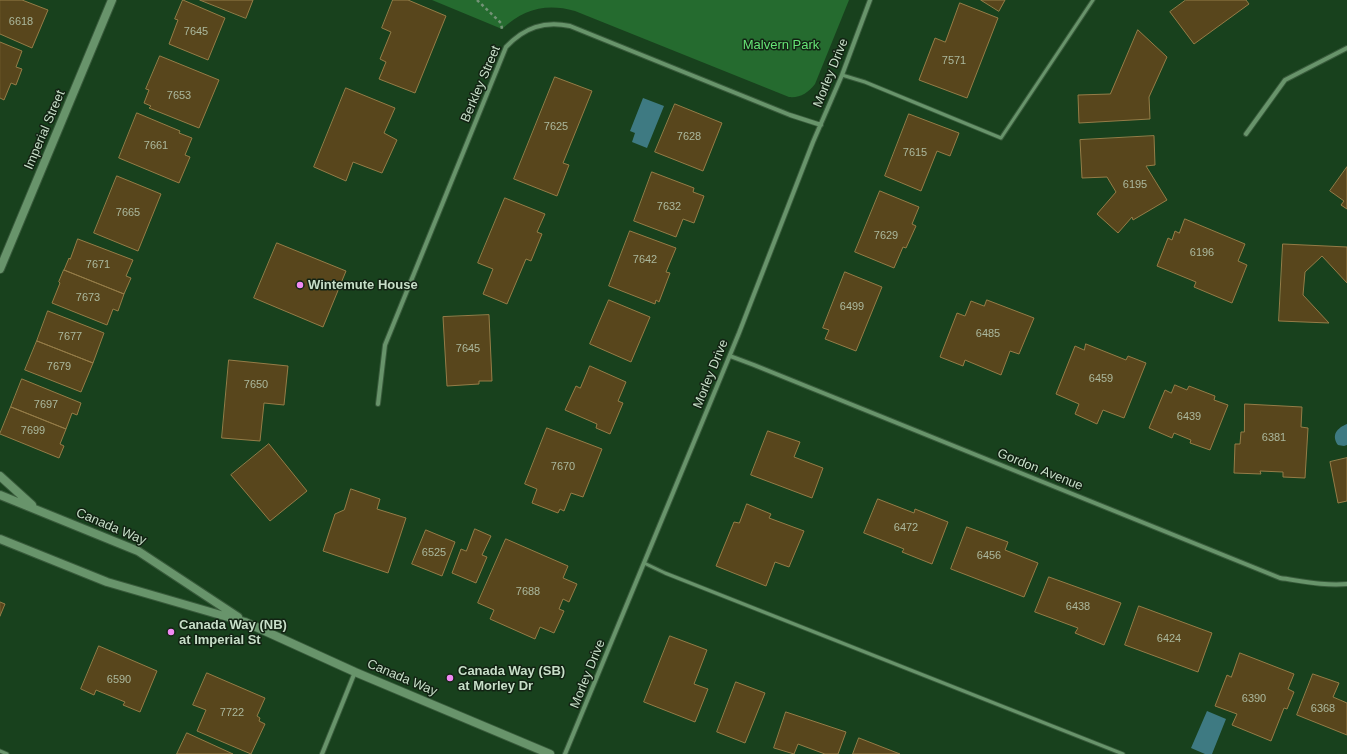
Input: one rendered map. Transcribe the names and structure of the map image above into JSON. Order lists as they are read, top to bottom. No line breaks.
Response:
{"streets":{"main road":["Imperial Street","Canada Way"],"street":["Morley Drive","Berkley Street","Gordon Avenue"]},"crossings":[["Morley Drive","Berkley Street"],["Morley Drive","Gordon Avenue"]],"parks":["Malvern Park"],"places":["Wintemute House","Canada Way (NB) at Imperial St","Canada Way (SB) at Morley Dr"],"house_numbers":["6618","7645","7571","7653","7625","7628","7661","7615","6195","7632","7665","7629","6196","7642","7671","7673","6499","6485","7677","7645","7679","6459","7650","7697","6439","7699","6381","7670","6472","6525","6456","7688","6438","6424","6590","6390","6368","7722"]}
